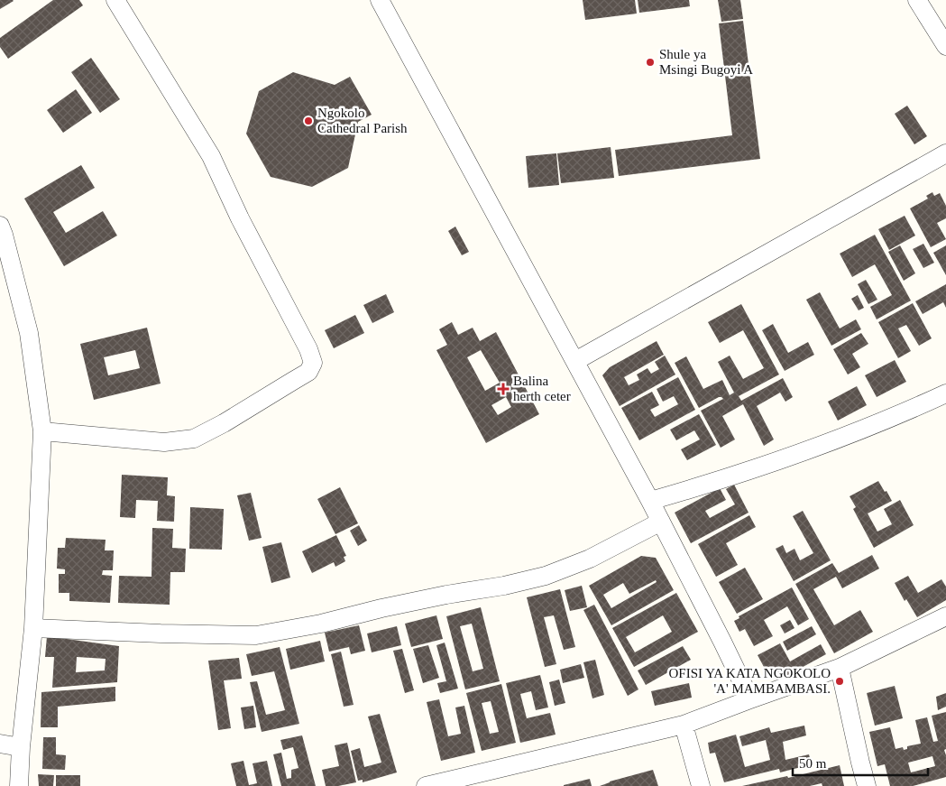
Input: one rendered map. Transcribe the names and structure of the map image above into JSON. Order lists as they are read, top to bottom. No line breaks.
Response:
{"places":{"other":["Shule ya Msingi Bugoyi A","Ngokolo Cathedral Parish","OFISI YA KATA NGOKOLO 'A' MAMBAMBASI."],"health":["Balina herth ceter"]},"scale_bar":"50 m"}
